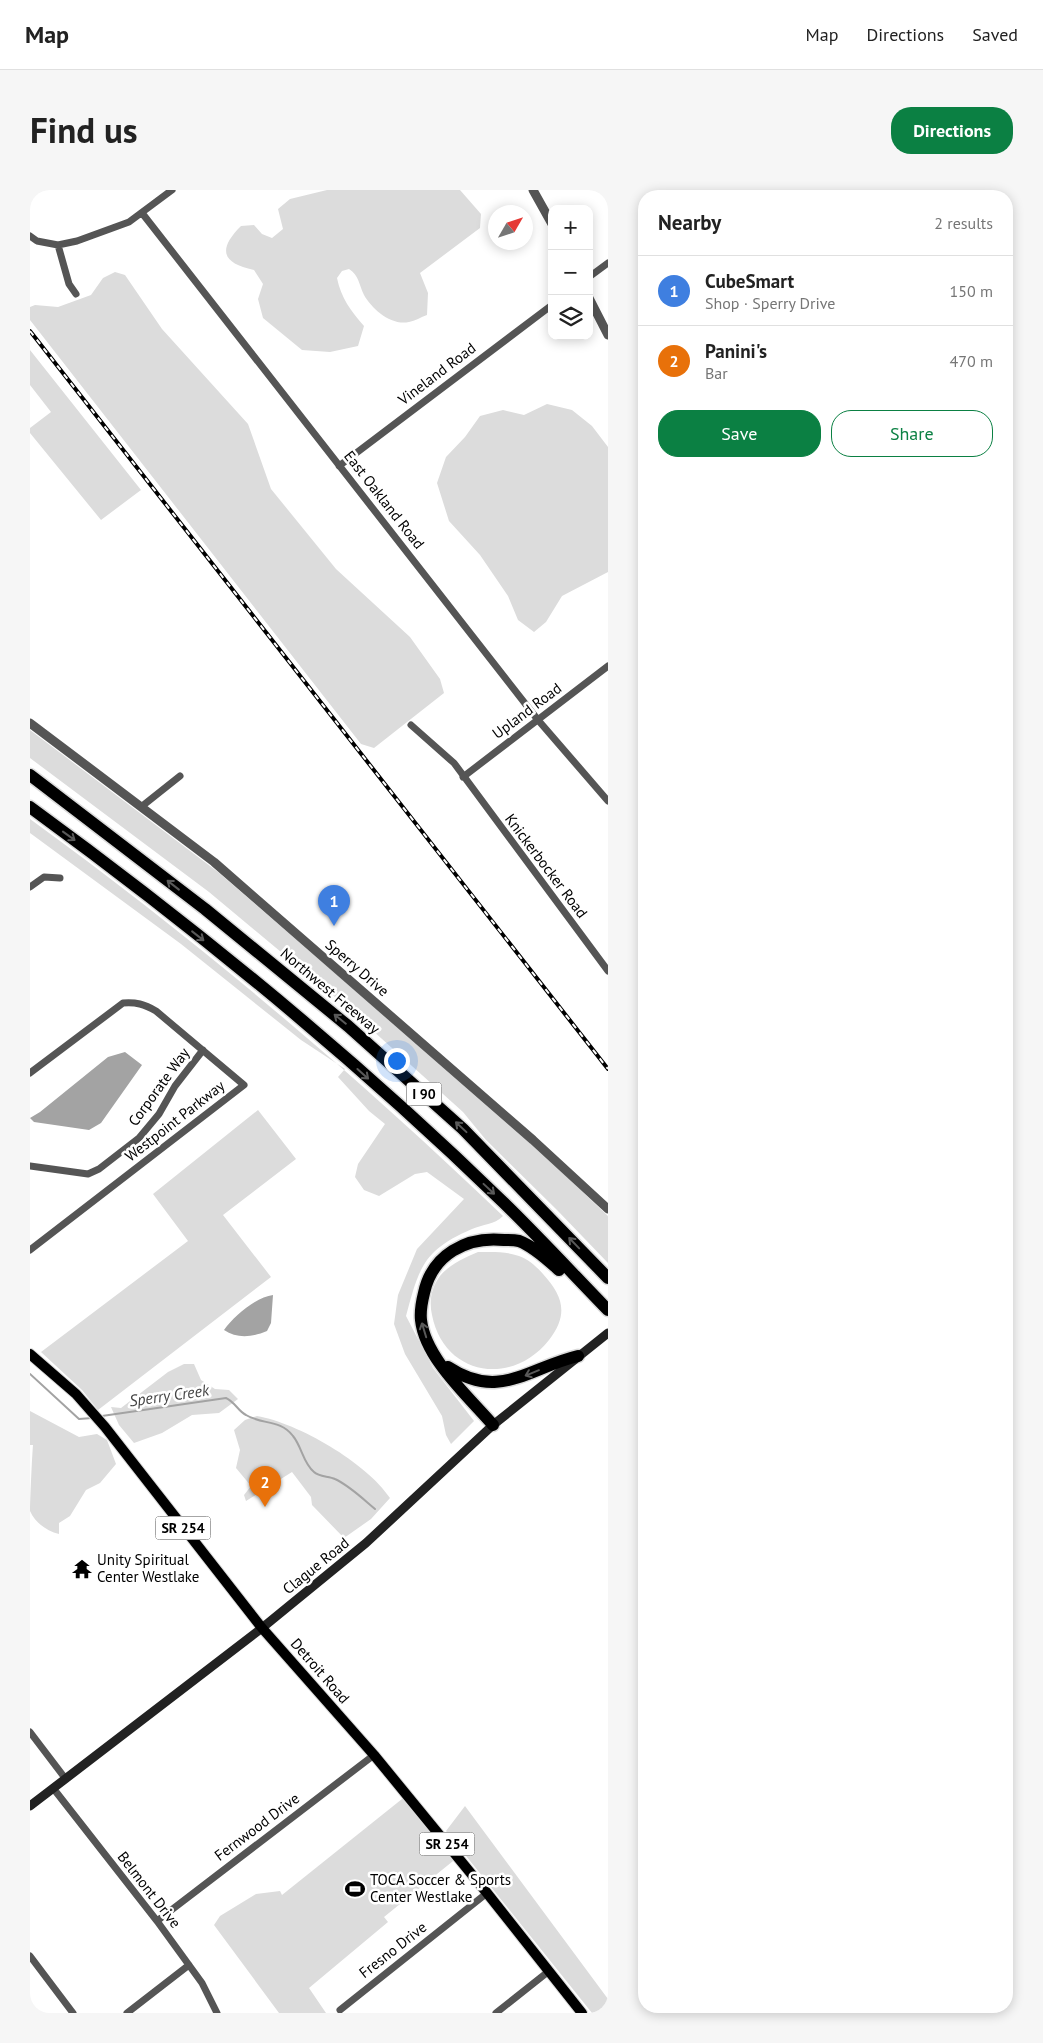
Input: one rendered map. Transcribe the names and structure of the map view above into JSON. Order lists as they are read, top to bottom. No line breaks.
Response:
{"streets":{"highway":["Northwest Freeway","I 90"],"main road":["SR 254","Clague Road","Detroit Road"],"street":["Vineland Road","East Oakland Road","Upland Road","Knickerbocker Road","Sperry Drive","Corporate Way","Westpoint Parkway","Fernwood Drive","Belmont Drive","Fresno Drive"]},"crossings":[["Vineland Road","East Oakland Road"],["East Oakland Road","Upland Road"],["Upland Road","Knickerbocker Road"],["Corporate Way","Westpoint Parkway"],["Clague Road","Detroit Road"],["Clague Road","Belmont Drive"],["Detroit Road","Fernwood Drive"],["Detroit Road","Fresno Drive"],["Fernwood Drive","Belmont Drive"]],"water":["Sperry Creek"],"places":{"temple":["Unity Spiritual Center Westlake"],"sports":["TOCA Soccer & Sports Center Westlake"]},"north":"top right","page":{"header":"Map","nav":["Map","Directions","Saved"],"title":"Find us","buttons":["Directions",["Save","Share"]],"heading":["Nearby","2 results"],"map_buttons":["+","−"],"list":[{"mark":"1","name":"CubeSmart","note":"Shop · Sperry Drive","value":"150 m"},{"mark":"2","name":"Panini's","note":"Bar","value":"470 m"}],"pins":["1","2"]}}
